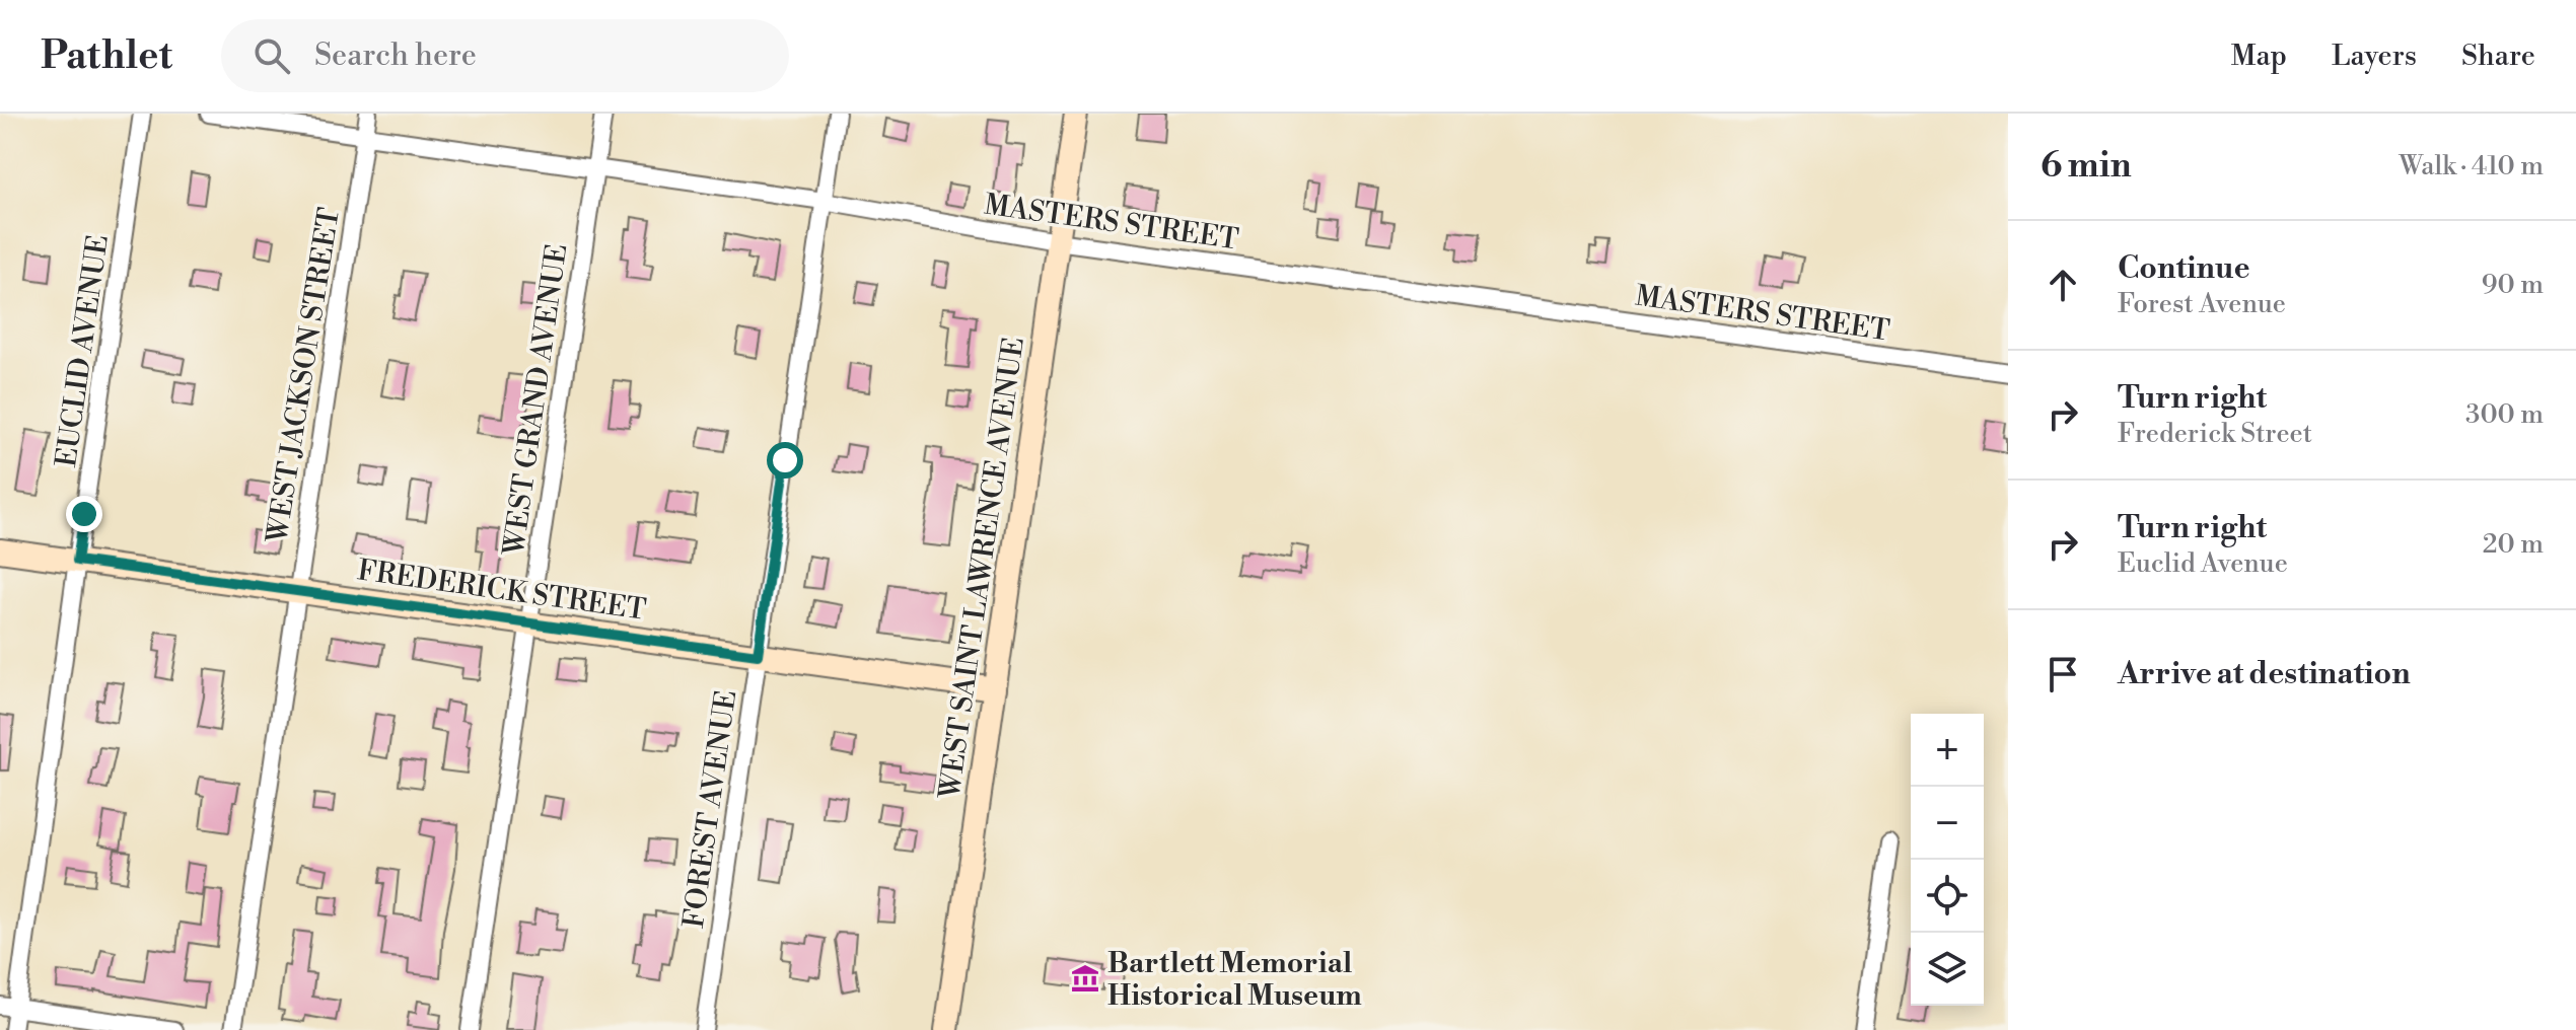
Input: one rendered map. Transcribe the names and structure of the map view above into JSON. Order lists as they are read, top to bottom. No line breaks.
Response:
{"streets":{"street":["MASTERS STREET","EUCLID AVENUE","WEST JACKSON STREET","WEST GRAND AVENUE","WEST SAINT LAWRENCE AVENUE","FREDERICK STREET","FOREST AVENUE"]},"crossings":[["MASTERS STREET","WEST JACKSON STREET"],["MASTERS STREET","WEST GRAND AVENUE"],["MASTERS STREET","WEST SAINT LAWRENCE AVENUE"],["MASTERS STREET","FOREST AVENUE"],["EUCLID AVENUE","FREDERICK STREET"],["WEST JACKSON STREET","FREDERICK STREET"],["WEST GRAND AVENUE","FREDERICK STREET"],["WEST SAINT LAWRENCE AVENUE","FREDERICK STREET"],["FREDERICK STREET","FOREST AVENUE"]],"places":{"museum":["Bartlett Memorial Historical Museum"]},"page":{"header":"Pathlet","search":"Search here","nav":["Map","Layers","Share"],"heading":["6 min","Walk · 410 m"],"list":[["Continue","Forest Avenue","90 m"],["Turn right","Frederick Street","300 m"],["Turn right","Euclid Avenue","20 m"],"Arrive at destination"],"map_buttons":["+","−"]}}
